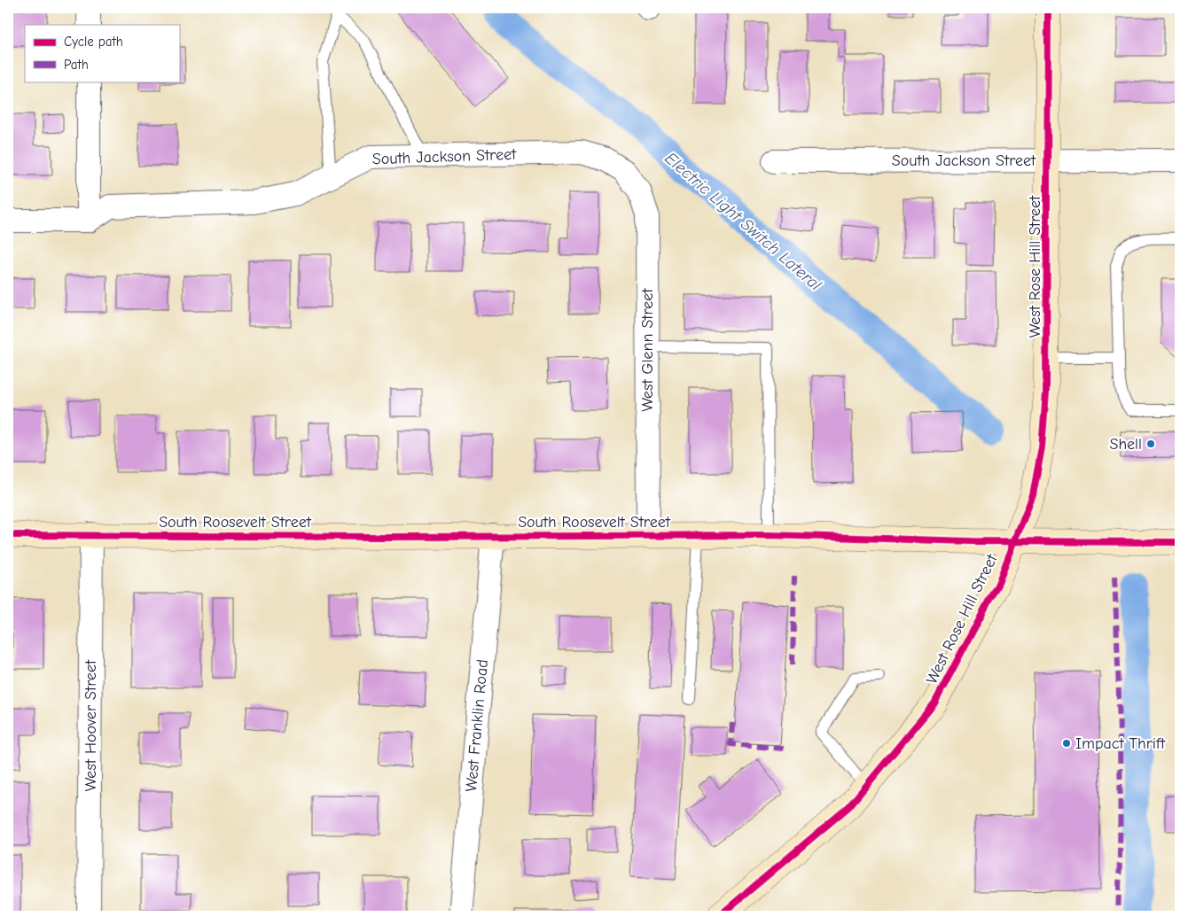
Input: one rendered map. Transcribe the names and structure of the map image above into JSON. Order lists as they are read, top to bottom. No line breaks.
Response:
{"streets":{"street":["South Jackson Street","West Rose Hill Street","West Glenn Street","South Roosevelt Street","West Hoover Street","West Franklin Road"]},"crossings":[["South Jackson Street","West Rose Hill Street"],["South Jackson Street","West Glenn Street"],["West Rose Hill Street","South Roosevelt Street"],["West Glenn Street","South Roosevelt Street"],["South Roosevelt Street","West Hoover Street"],["South Roosevelt Street","West Franklin Road"]],"water":["Electric Light Switch Lateral"],"places":["Shell","Impact Thrift"],"legend":["Cycle path","Path"]}
